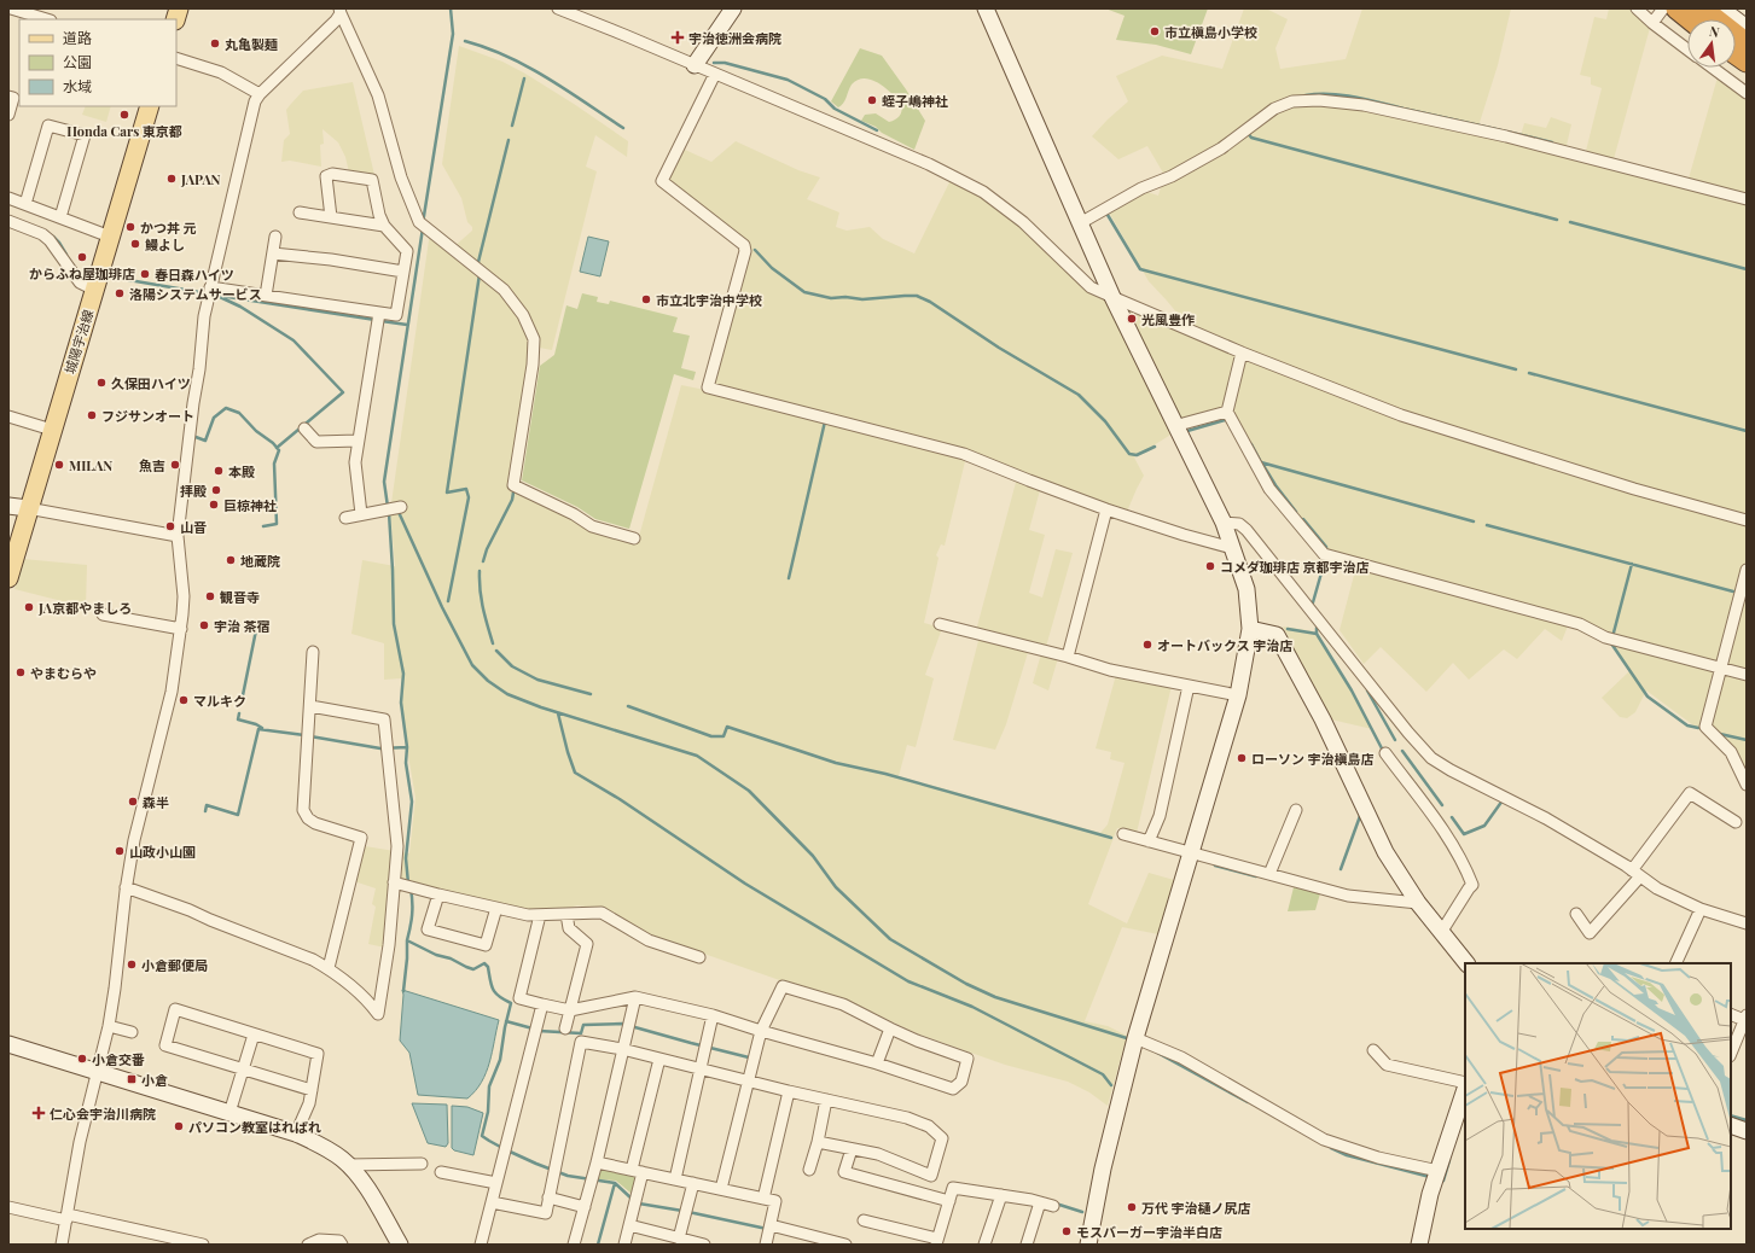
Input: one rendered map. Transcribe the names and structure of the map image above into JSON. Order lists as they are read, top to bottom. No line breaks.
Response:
{"streets":{"main road":["城陽宇治線"]},"places":{"other":["市立槇島小学校","丸亀製麺","蛭子嶋神社","Honda Cars 東京都","JAPAN","かつ丼 元","鰻よし","からふね屋珈琲店","春日森ハイツ","洛陽システムサービス","市立北宇治中学校","光風豊作","久保田ハイツ","フジサンオート","MILAN","魚吉","本殿","拝殿","巨椋神社","山音","地蔵院","コメダ珈琲店 京都宇治店","観音寺","JA京都やましろ","宇治 茶宿","オートバックス 宇治店","やまむらや","マルキク","ローソン 宇治槇島店","森半","山政小山園","小倉郵便局","小倉交番","パソコン教室はればれ","万代 宇治樋ノ尻店","モスバーガー宇治半白店"],"health":["宇治徳洲会病院","仁心会宇治川病院"],"transit":["小倉"]},"legend":["道路","公園","水域"],"north":"top"}
